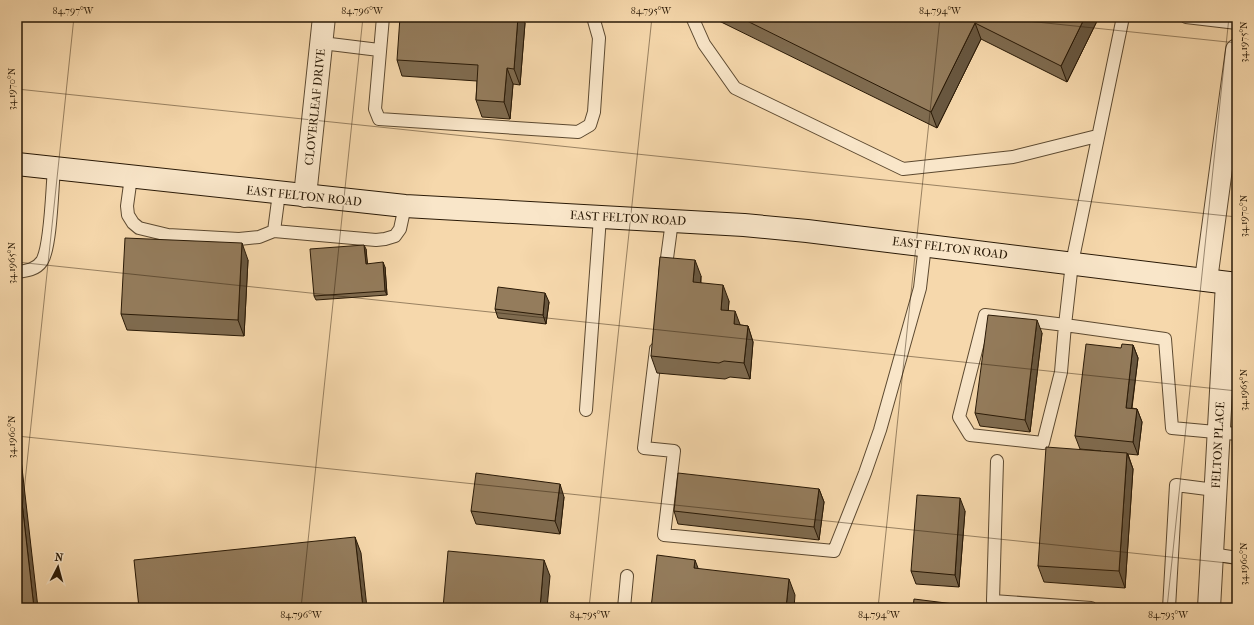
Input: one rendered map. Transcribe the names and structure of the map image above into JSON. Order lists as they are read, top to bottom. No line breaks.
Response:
{"streets":{"street":["CLOVERLEAF DRIVE","EAST FELTON ROAD","FELTON PLACE"]},"crossings":[["CLOVERLEAF DRIVE","EAST FELTON ROAD"],["EAST FELTON ROAD","FELTON PLACE"]],"north":"top","coordinates":["84.797°W","84.796°W","84.795°W","84.794°W","34.1975°N","34.1970°N","34.1965°N","34.1960°N","84.793°W"]}
